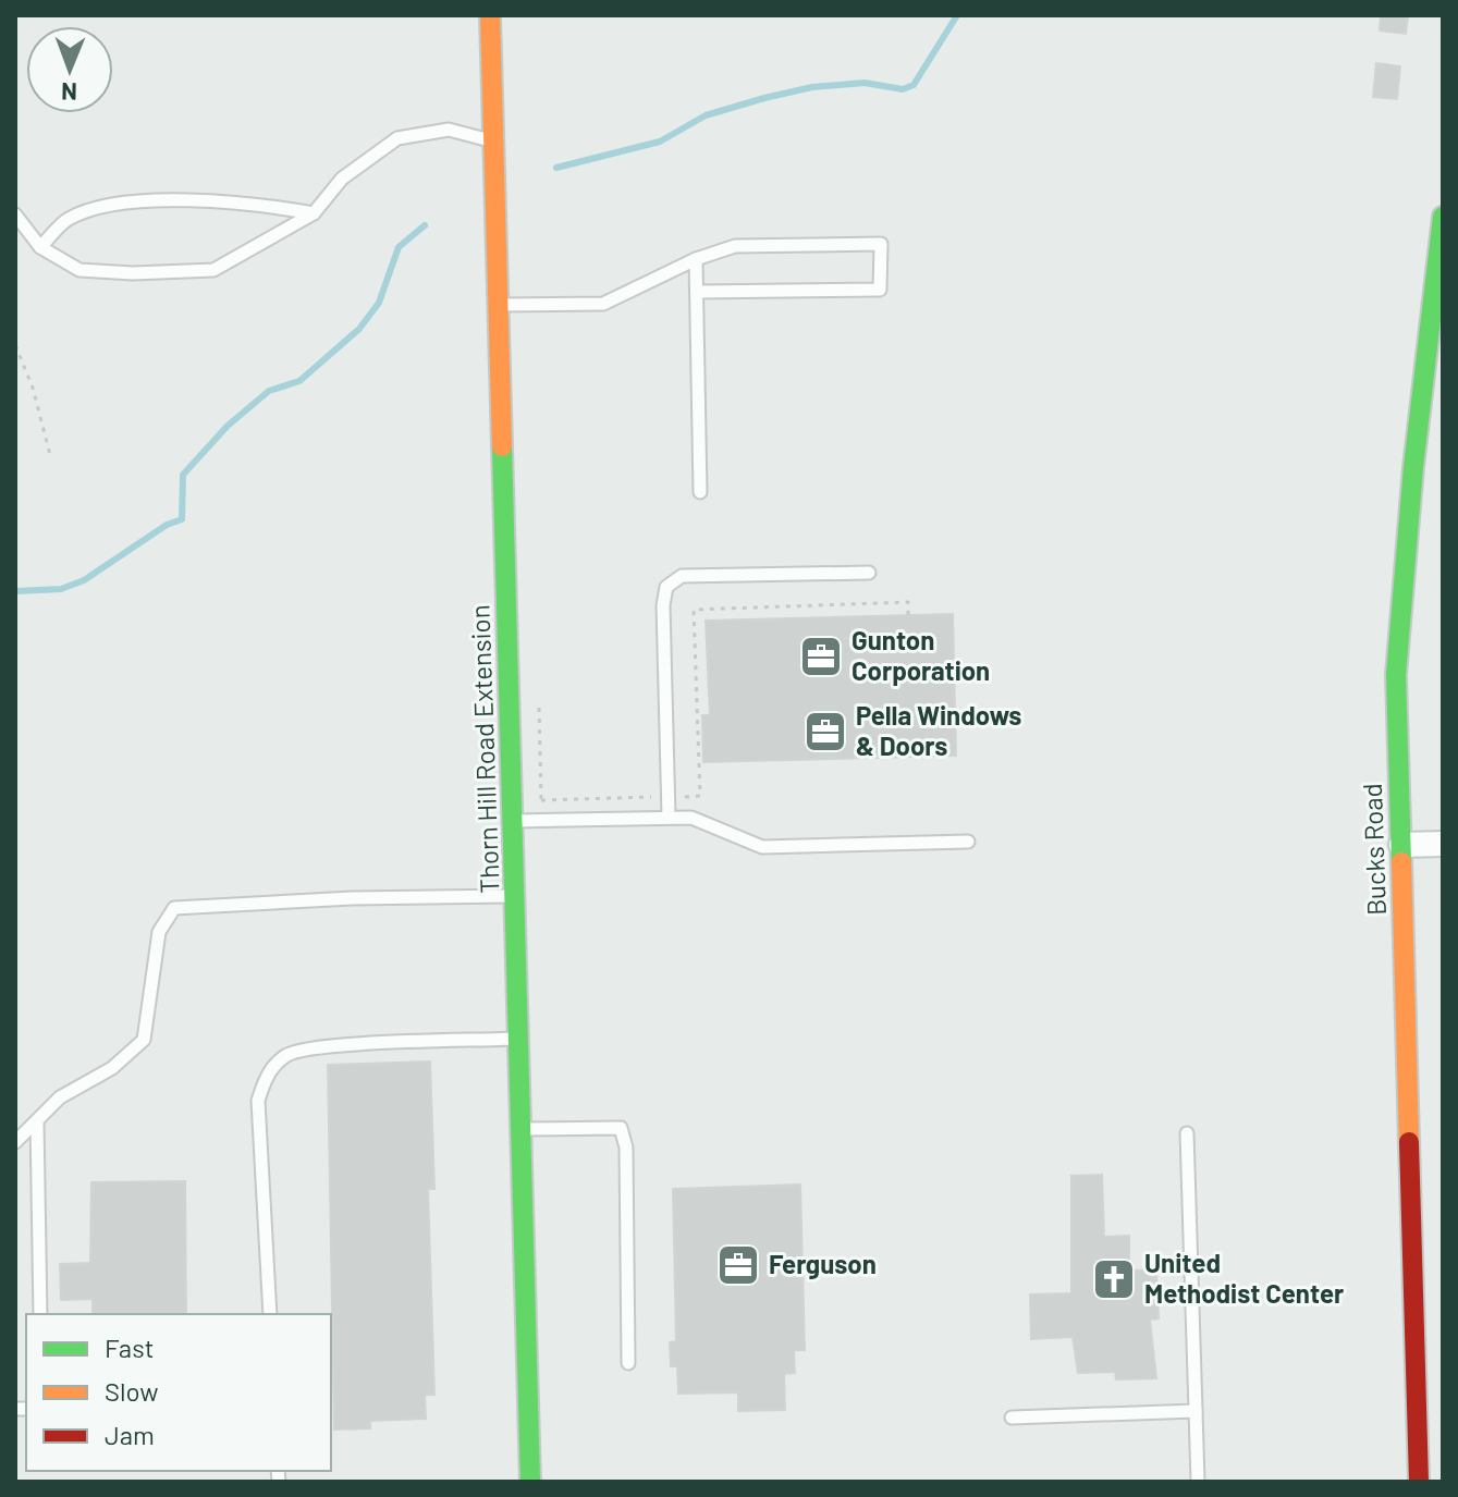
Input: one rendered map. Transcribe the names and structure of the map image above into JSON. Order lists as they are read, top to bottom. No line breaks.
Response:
{"streets":{"street":["Thorn Hill Road Extension","Bucks Road"]},"places":{"office":["Gunton Corporation","Pella Windows & Doors","Ferguson"],"church":["United Methodist Center"]},"legend":["Fast","Slow","Jam"],"north":"bottom"}
